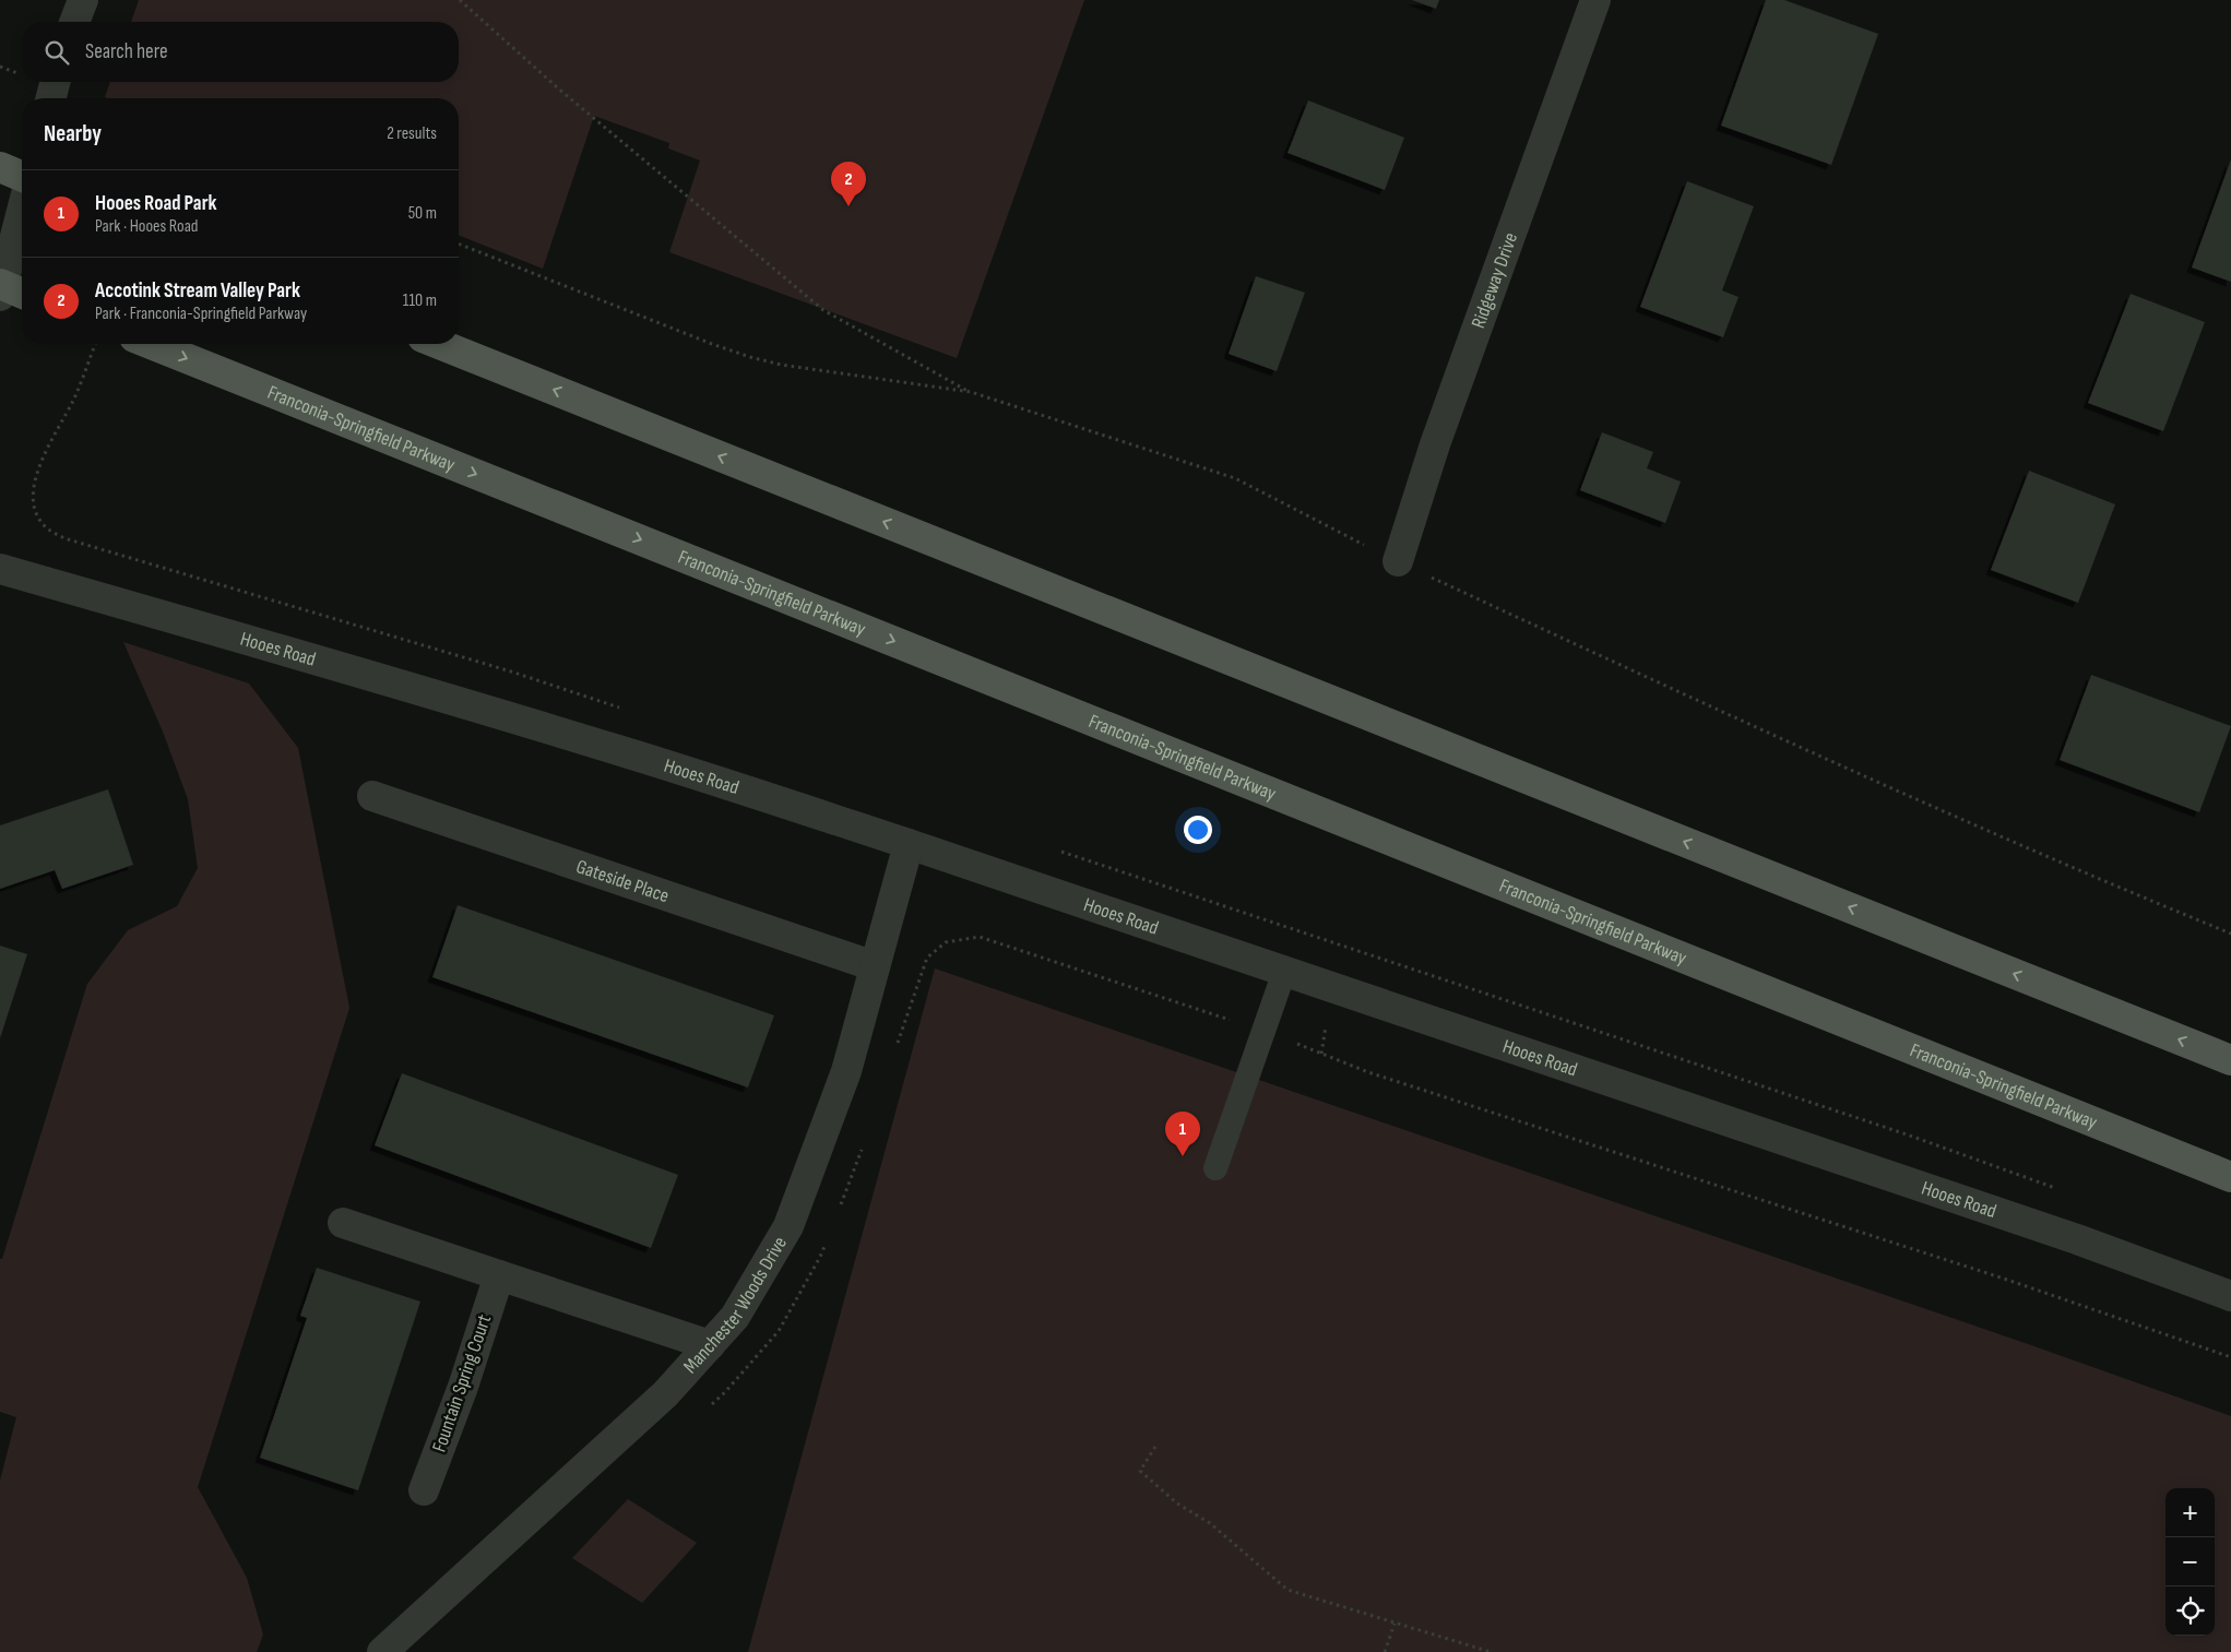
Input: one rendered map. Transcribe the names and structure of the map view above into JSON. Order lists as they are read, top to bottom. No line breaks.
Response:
{"streets":{"main road":["Franconia-Springfield Parkway"],"street":["Ridgeway Drive","Hooes Road","Gateside Place","Manchester Woods Drive","Fountain Spring Court"]},"crossings":[["Hooes Road","Manchester Woods Drive"],["Gateside Place","Manchester Woods Drive"]],"page":{"search":"Search here","heading":["Nearby","2 results"],"pins":["2","1"],"list":[{"mark":"1","name":"Hooes Road Park","note":"Park · Hooes Road","value":"50 m"},{"mark":"2","name":"Accotink Stream Valley Park","note":"Park · Franconia-Springfield Parkway","value":"110 m"}],"map_buttons":["+","−"]}}
